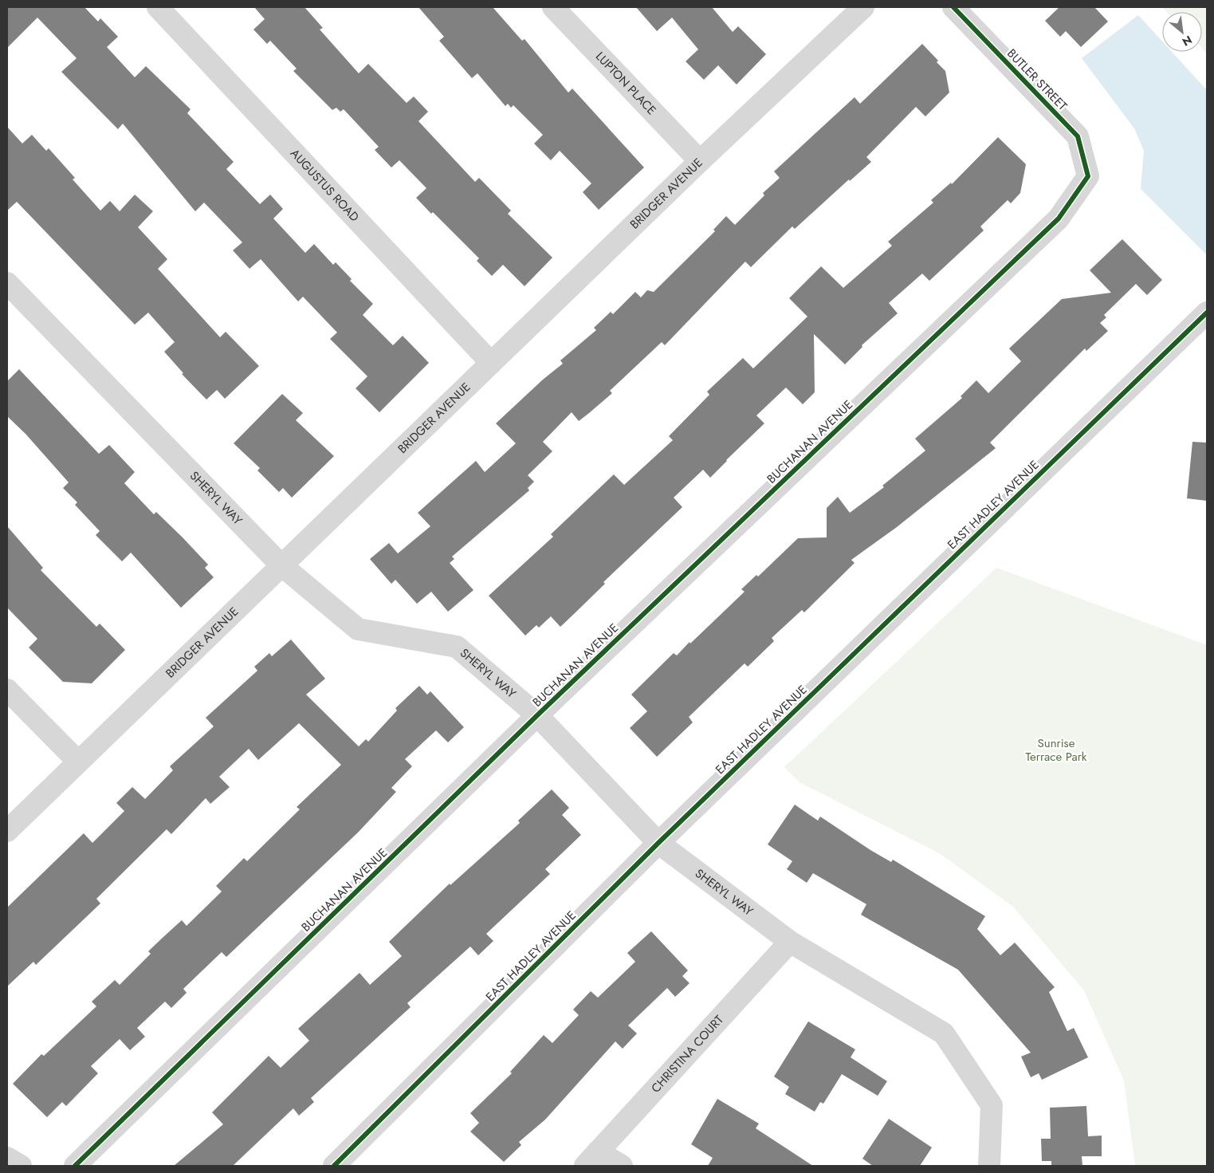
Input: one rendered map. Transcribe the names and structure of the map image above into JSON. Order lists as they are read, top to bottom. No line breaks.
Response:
{"streets":{"street":["BUTLER STREET","LUPTON PLACE","AUGUSTUS ROAD","BRIDGER AVENUE","BUCHANAN AVENUE","SHERYL WAY","EAST HADLEY AVENUE","CHRISTINA COURT"]},"crossings":[["BUTLER STREET","BUCHANAN AVENUE"],["LUPTON PLACE","BRIDGER AVENUE"],["AUGUSTUS ROAD","BRIDGER AVENUE"],["BRIDGER AVENUE","SHERYL WAY"],["BUCHANAN AVENUE","SHERYL WAY"],["SHERYL WAY","EAST HADLEY AVENUE"],["SHERYL WAY","CHRISTINA COURT"]],"parks":["Sunrise Terrace Park"],"north":"bottom right"}
